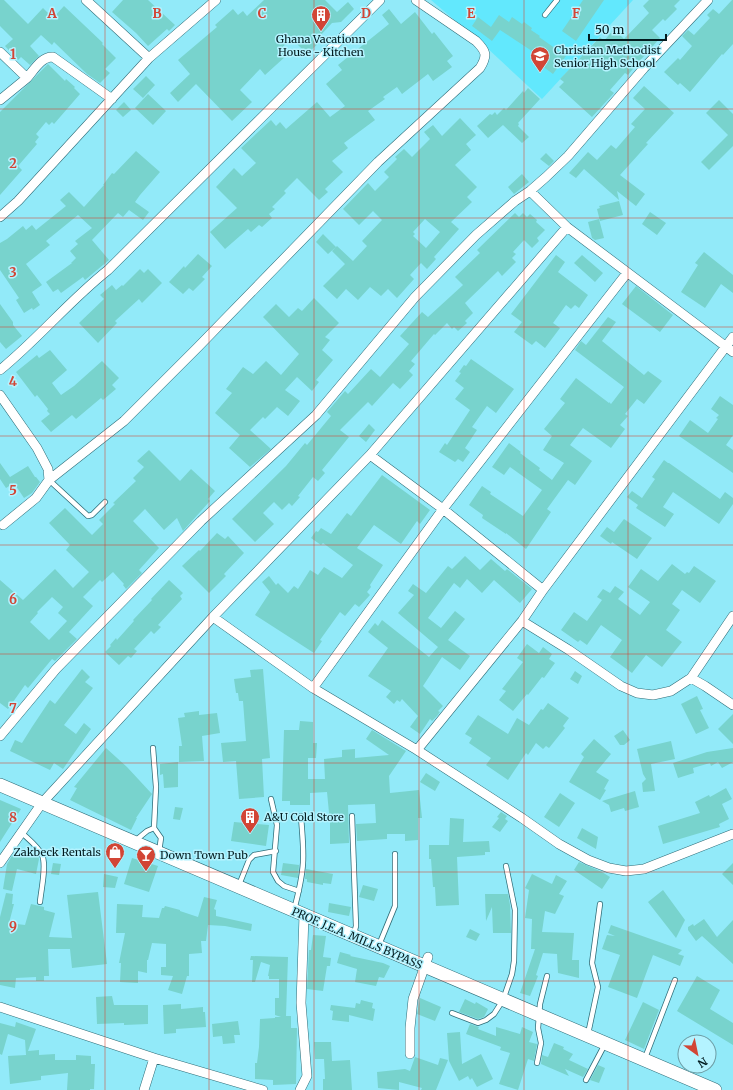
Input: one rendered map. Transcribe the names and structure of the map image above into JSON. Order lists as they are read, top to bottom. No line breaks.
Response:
{"streets":{"street":["PROF. J.E.A. MILLS BYPASS"]},"places":{"building":["Ghana Vacationn House - Kitchen","A&U Cold Store"],"school or university":["Christian Methodist Senior High School"],"shop":["Zakbeck Rentals"],"bar":["Down Town Pub"]},"scale_bar":"50 m","north":"bottom right","grid":{"columns":["A","B","C","D","E","F"],"rows":["1","2","3","4","5","6","7","8","9"]}}
